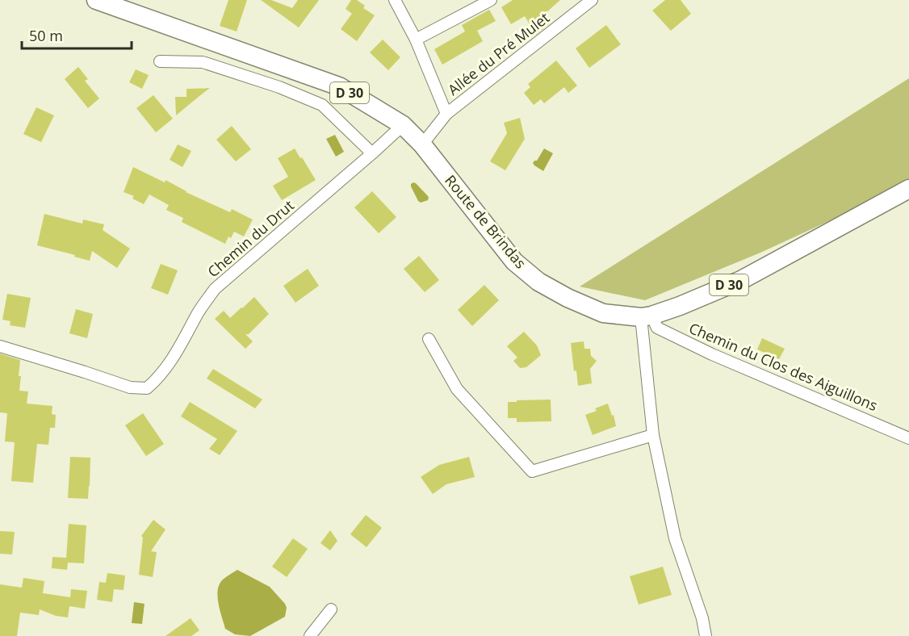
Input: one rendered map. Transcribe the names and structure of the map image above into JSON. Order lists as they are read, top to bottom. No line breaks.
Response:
{"streets":{"main road":["D 30","Route de Brindas"],"street":["Allée du Pré Mulet","Chemin du Drut","Chemin du Clos des Aiguillons"]},"crossings":[["Allée du Pré Mulet","Route de Brindas"],["Route de Brindas","Chemin du Drut"],["Route de Brindas","Chemin du Clos des Aiguillons"]],"scale_bar":"50 m"}
